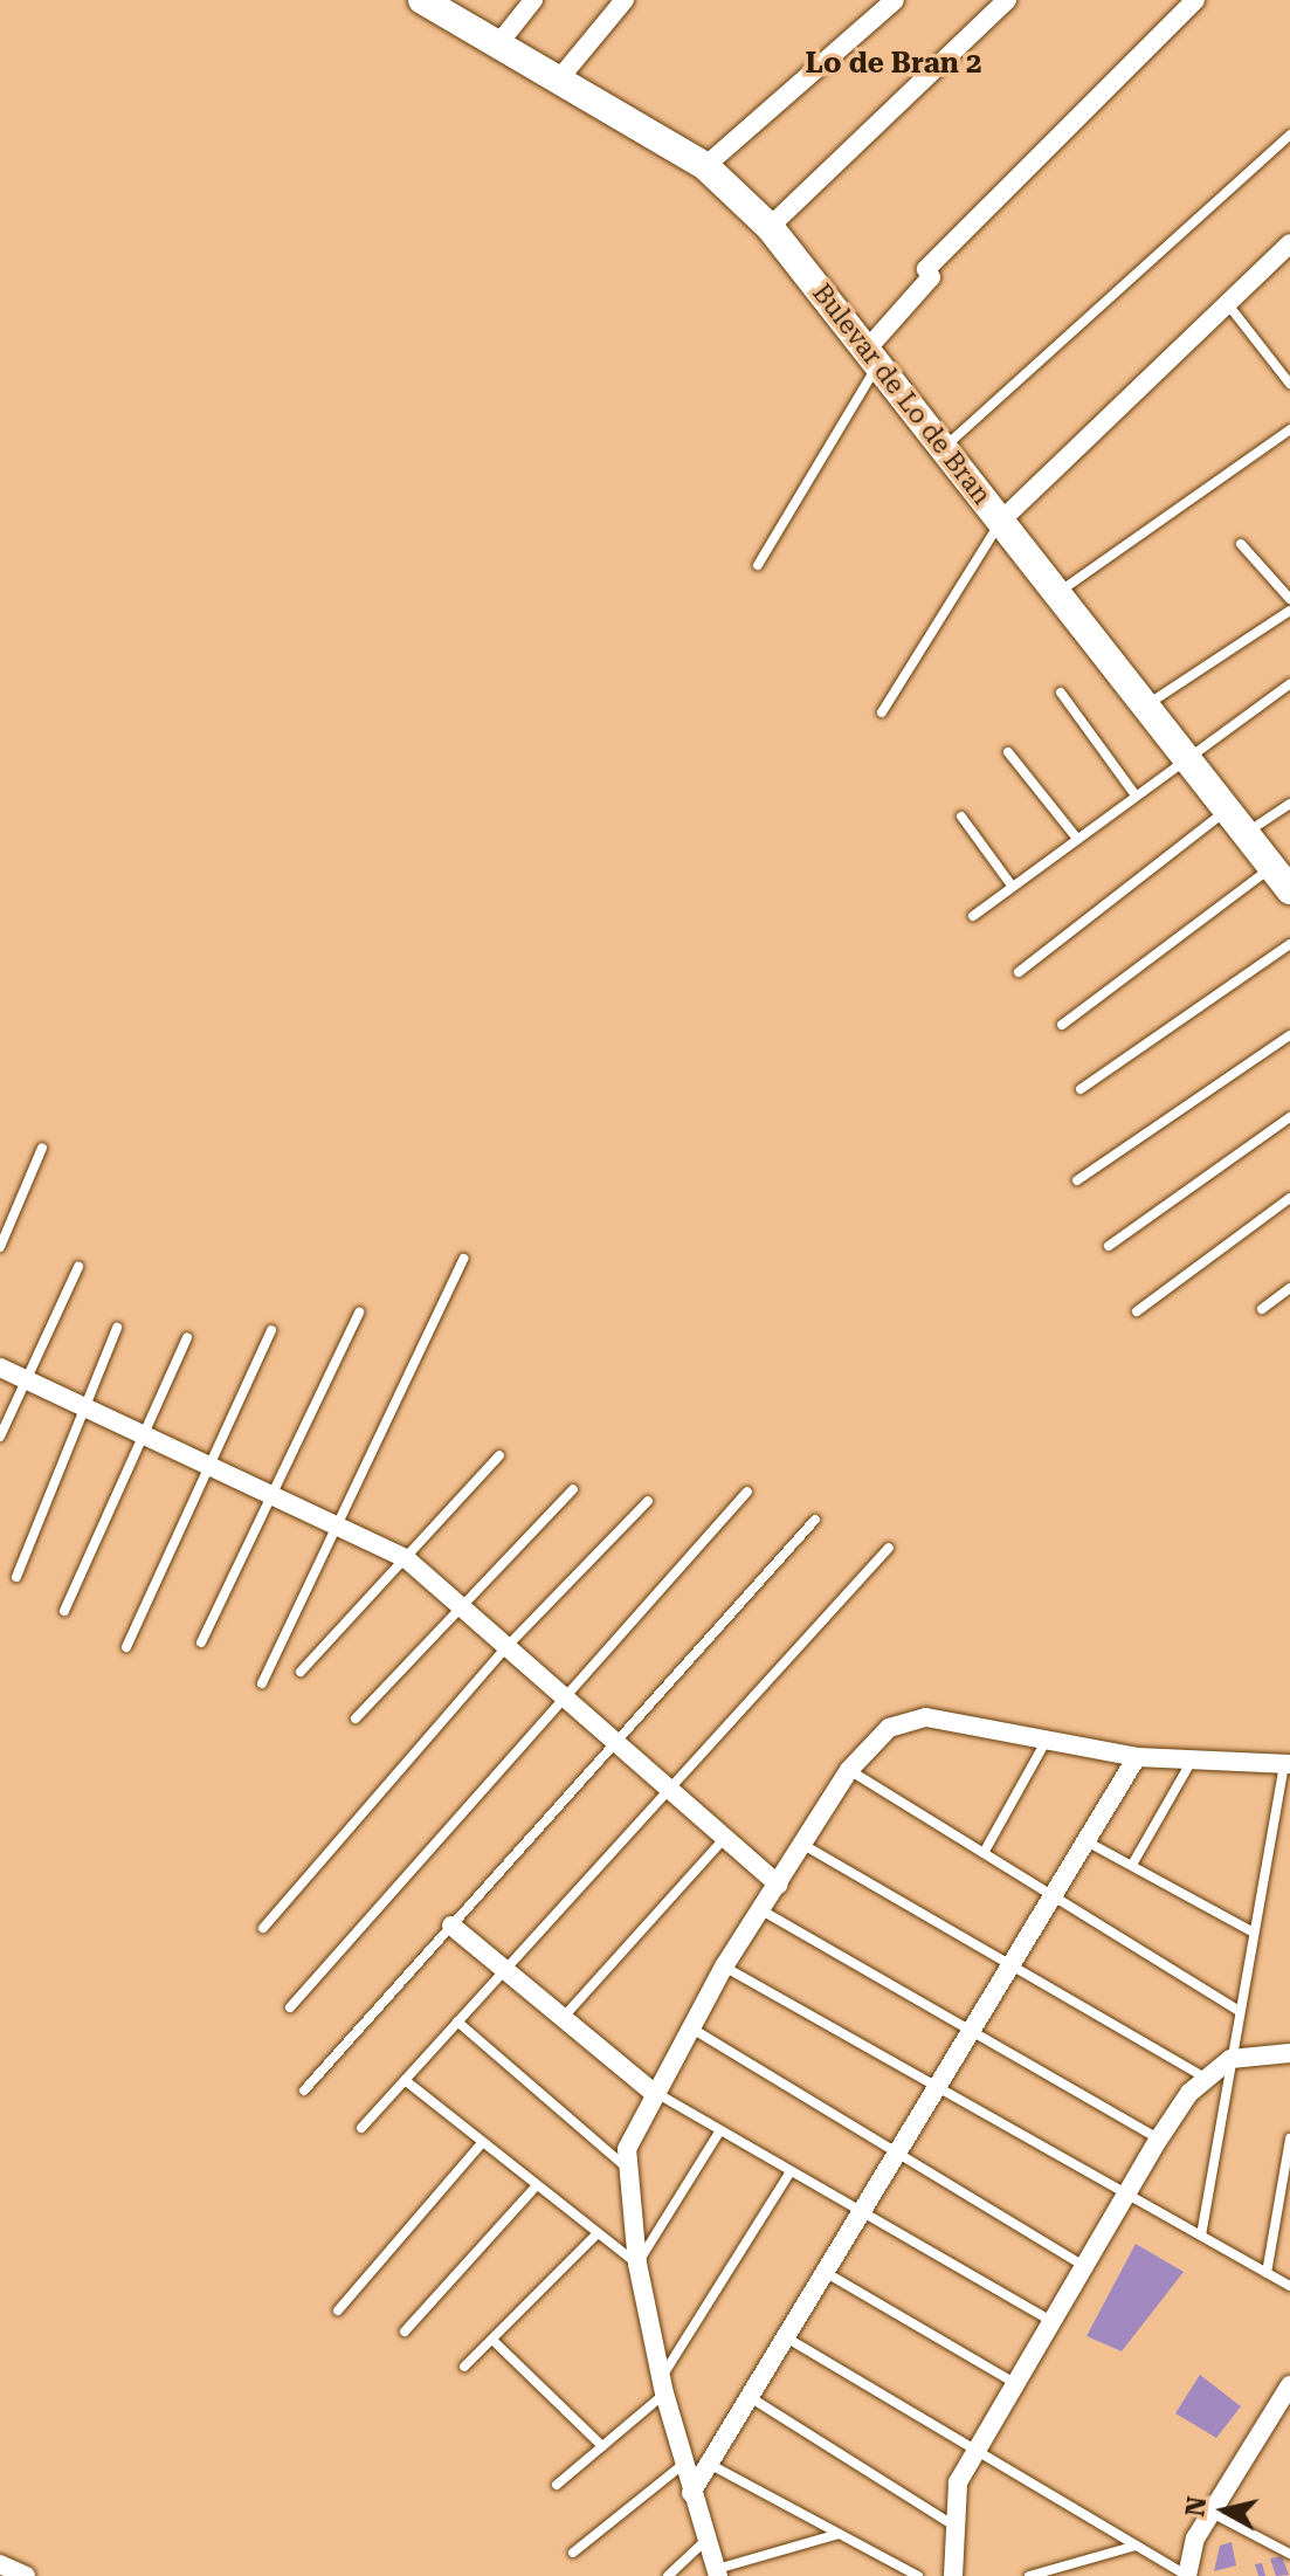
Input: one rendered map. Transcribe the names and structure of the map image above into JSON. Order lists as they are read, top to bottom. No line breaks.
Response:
{"streets":{"street":["Bulevar de Lo de Bran"]},"districts":["Lo de Bran 2"],"north":"left"}
